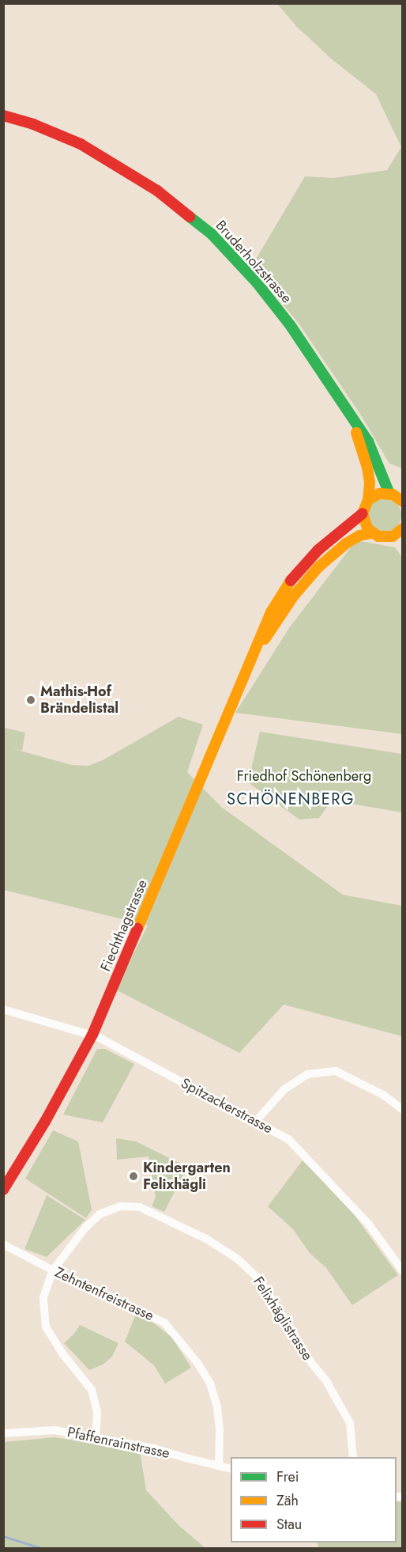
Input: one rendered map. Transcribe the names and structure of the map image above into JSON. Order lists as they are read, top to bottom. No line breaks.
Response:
{"streets":{"street":["Bruderholzstrasse","Fiechthagstrasse","Spitzackerstrasse","Zehntenfreistrasse","Felixhäglistrasse","Pfaffenrainstrasse"]},"crossings":[["Bruderholzstrasse","Fiechthagstrasse"],["Fiechthagstrasse","Spitzackerstrasse"],["Zehntenfreistrasse","Felixhäglistrasse"],["Zehntenfreistrasse","Pfaffenrainstrasse"],["Felixhäglistrasse","Pfaffenrainstrasse"]],"districts":["SCHÖNENBERG"],"parks":["Friedhof Schönenberg"],"places":["Mathis-Hof Brändelistal","Kindergarten Felixhägli"],"legend":["Frei","Zäh","Stau"]}
